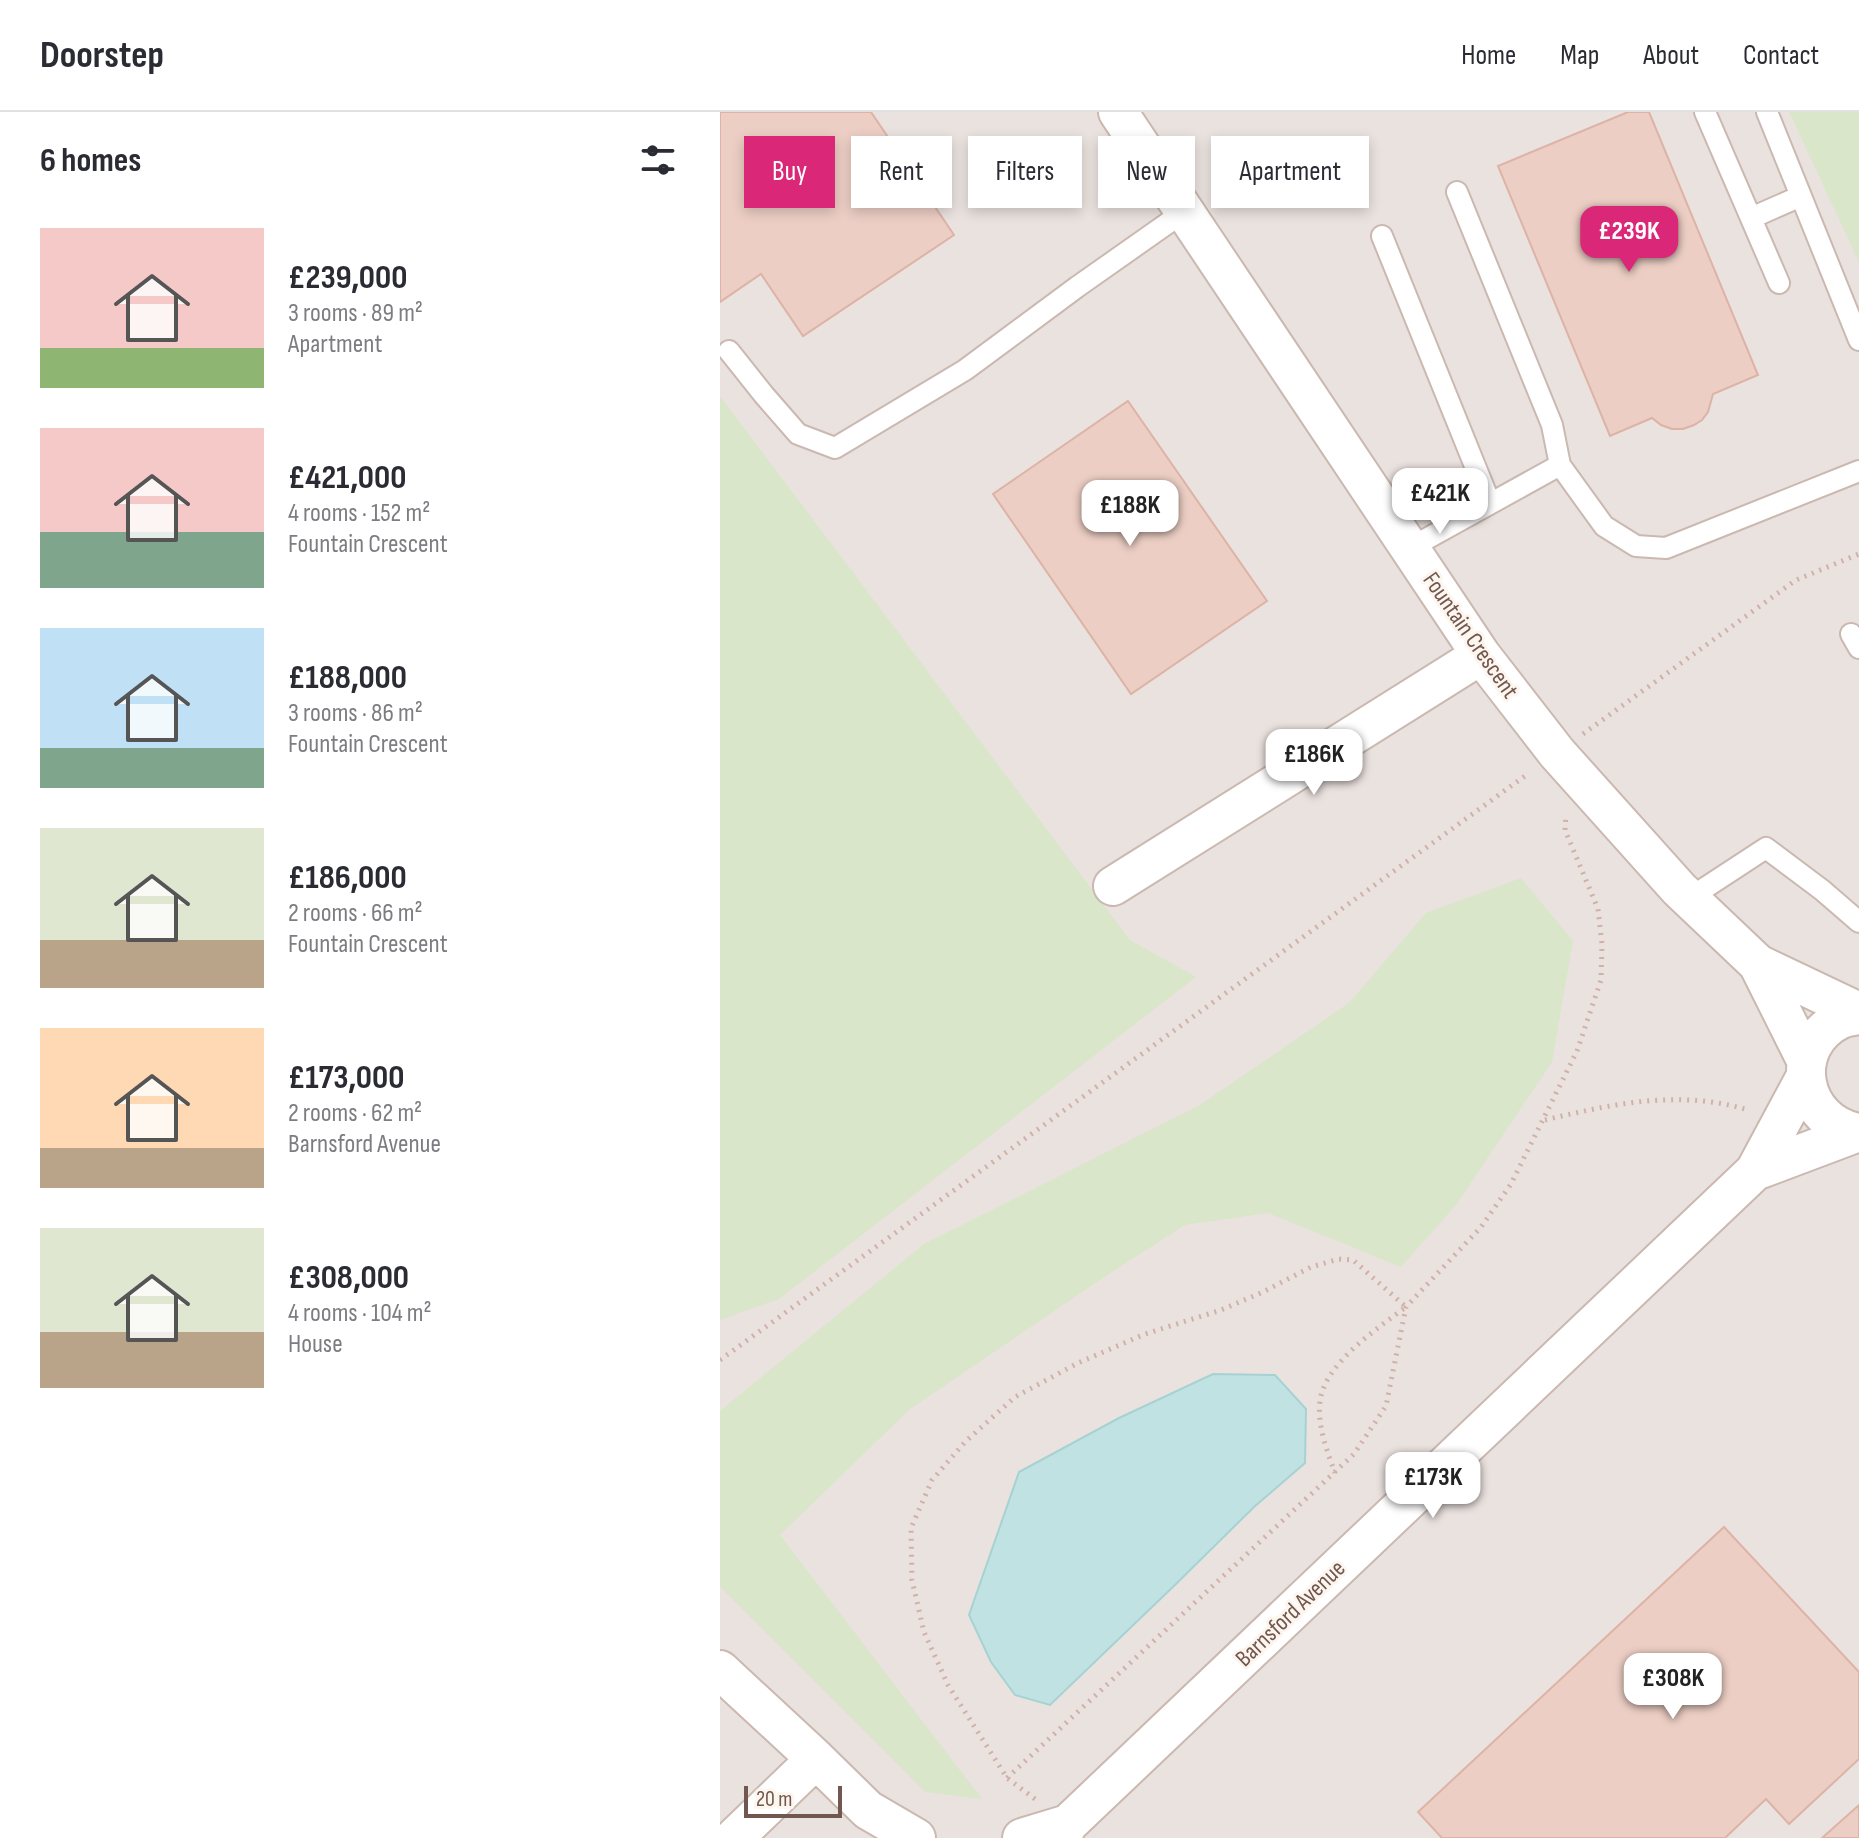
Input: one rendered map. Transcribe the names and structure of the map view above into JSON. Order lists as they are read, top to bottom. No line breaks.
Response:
{"streets":{"street":["Fountain Crescent","Barnsford Avenue"]},"crossings":[["Fountain Crescent","Barnsford Avenue"]],"scale_bar":"20 m","page":{"header":"Doorstep","nav":["Home","Map","About","Contact"],"heading":"6 homes","chip":["Buy","Rent","Filters","New","Apartment"],"price":["£239K","£421K","£188K","£186K","£173K","£308K"],"list":[{"name":"£239,000","note":"3 rooms · 89 m² · Apartment"},{"name":"£421,000","note":"4 rooms · 152 m² · Fountain Crescent"},{"name":"£188,000","note":"3 rooms · 86 m² · Fountain Crescent"},{"name":"£186,000","note":"2 rooms · 66 m² · Fountain Crescent"},{"name":"£173,000","note":"2 rooms · 62 m² · Barnsford Avenue"},{"name":"£308,000","note":"4 rooms · 104 m² · House"}],"scale":"20 m"}}
